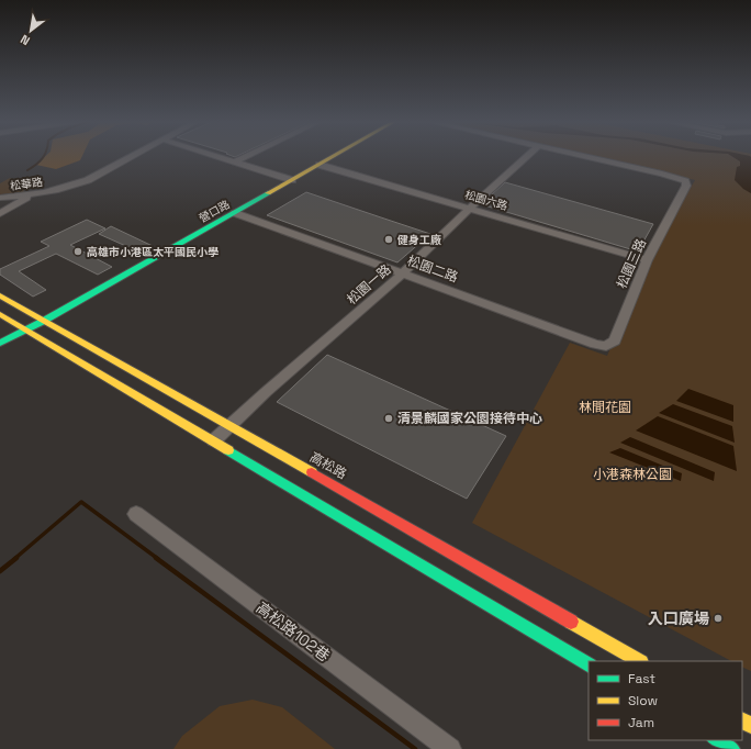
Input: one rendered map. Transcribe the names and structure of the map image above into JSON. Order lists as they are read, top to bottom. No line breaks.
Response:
{"streets":{"street":["松華路","松園六路","營口路","松園三路","松園二路","松園一路","高松路","高松路102巷"]},"crossings":[["松園六路","營口路"],["松園六路","松園三路"],["松園六路","松園一路"],["營口路","松園二路"],["營口路","高松路"],["松園三路","松園二路"],["松園二路","松園一路"],["松園一路","高松路"]],"parks":["林間花園","小港森林公園"],"places":["健身工廠","高雄市小港區太平國民小學","清景麟國家公園接待中心","入口廣場"],"legend":["Fast","Slow","Jam"],"north":"bottom left"}
